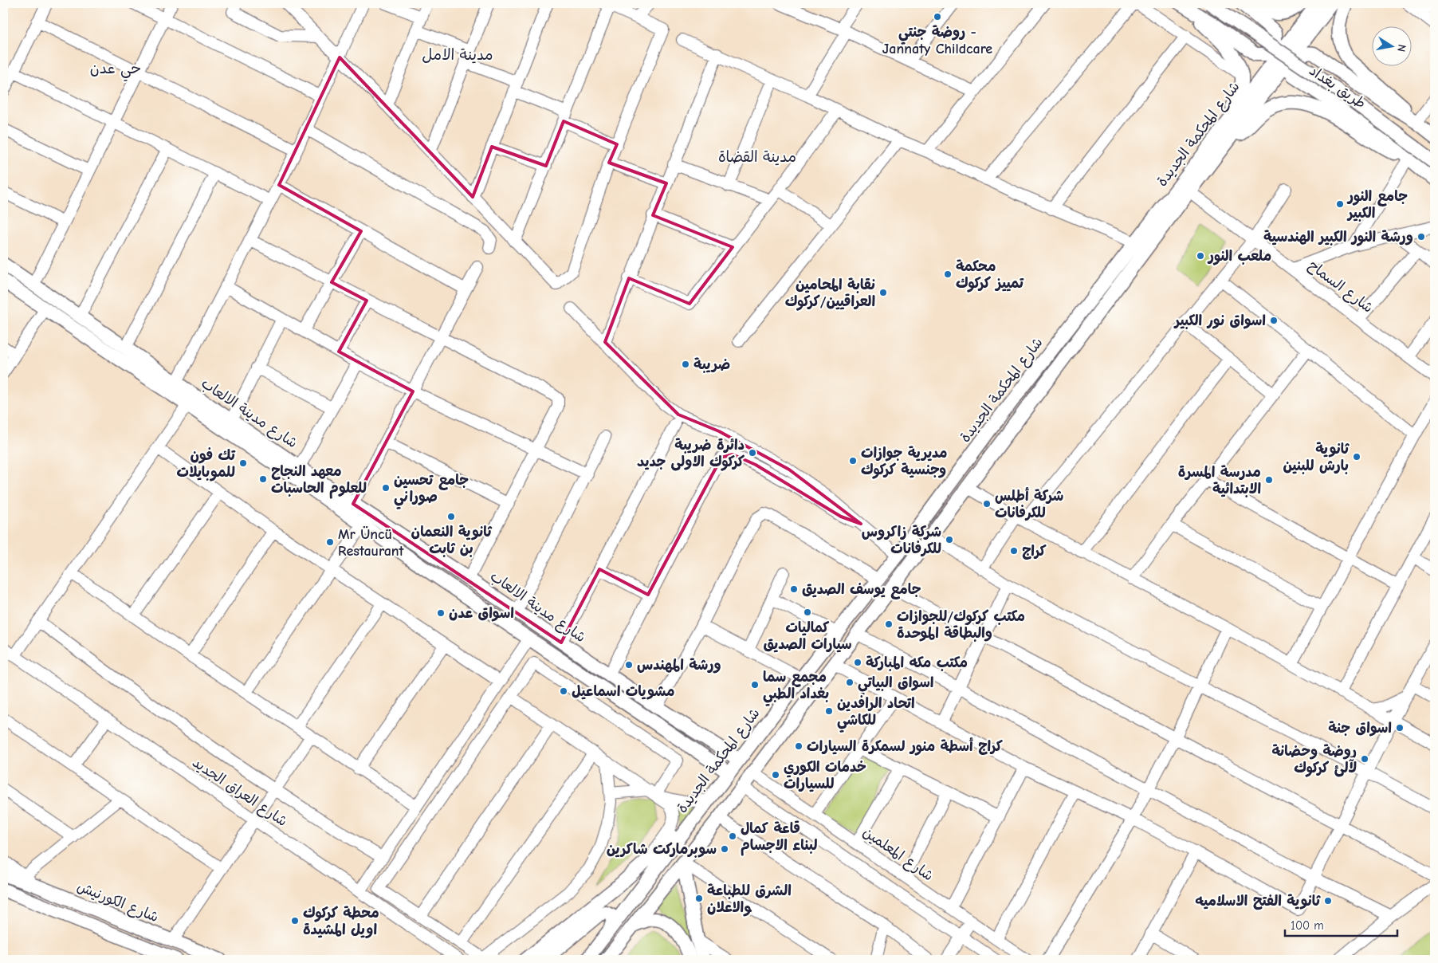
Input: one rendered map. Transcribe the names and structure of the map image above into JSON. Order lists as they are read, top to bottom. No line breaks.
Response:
{"streets":{"main road":["طريق بغداد","شارع المحكمة الجديدة","شارع مدينة الالعاب","شارع الكورنيش"],"street":["شارع السماح","شارع العراق الجديد","شارع المعلمين"]},"crossings":[["شارع المحكمة الجديدة","شارع السماح"],["شارع المحكمة الجديدة","شارع مدينة الالعاب"],["شارع المحكمة الجديدة","شارع المعلمين"]],"districts":["مدينة الامل","حي عدن","مدينة القضاة"],"places":["روضة جنتي - Jannaty Childcare","جامع النور الكبير","ورشة النور الكبير الهندسية","ملعب النور","محكمة تمييز كركوك","نقابة المحامين العراقيين/كركوك","اسواق نور الكبير","ضريبة","دائرة ضريبة كركوك الاولی جدید","ثانوية بارش للبنين","مديرية جوازات وجنسية كركوك","تك فون للموبايلات","معهد النجاح للعلوم الحاسبات","مدرسة المسرة الابتدائية","جامع تحسين صوراني","شركة أطلس للكرفانات","ثانوية النعمان بن ثابت","شركة زاكروس للكرفانات","Mr Üncü Restaurant","كراج","جامع يوسف الصديق","كماليات سيارات الصديق","اسواق عدن","مكتب كركوك/للجوازات والبطاقة الموحدة","مكتب مكه المباركة","ورشة المهندس","اسواق البياتي","مجمع سما بغداد الطبي","مشويات اسماعيل","اتحاد الرافدين للكاشي","اسواق جنة","كراج أسطة منور لسمكرة السيارات","روضة وحضانة لآلئ كركوك","خدمات الكوري للسيارات","قاعة كمال لبناء الاجسام","سوبرماركت شاكرين","الشرق للطباعة والاعلان","ثانوية الفتح الاسلاميه","محطة كركوك اويل المشيدة"],"scale_bar":"100 m","north":"right"}
